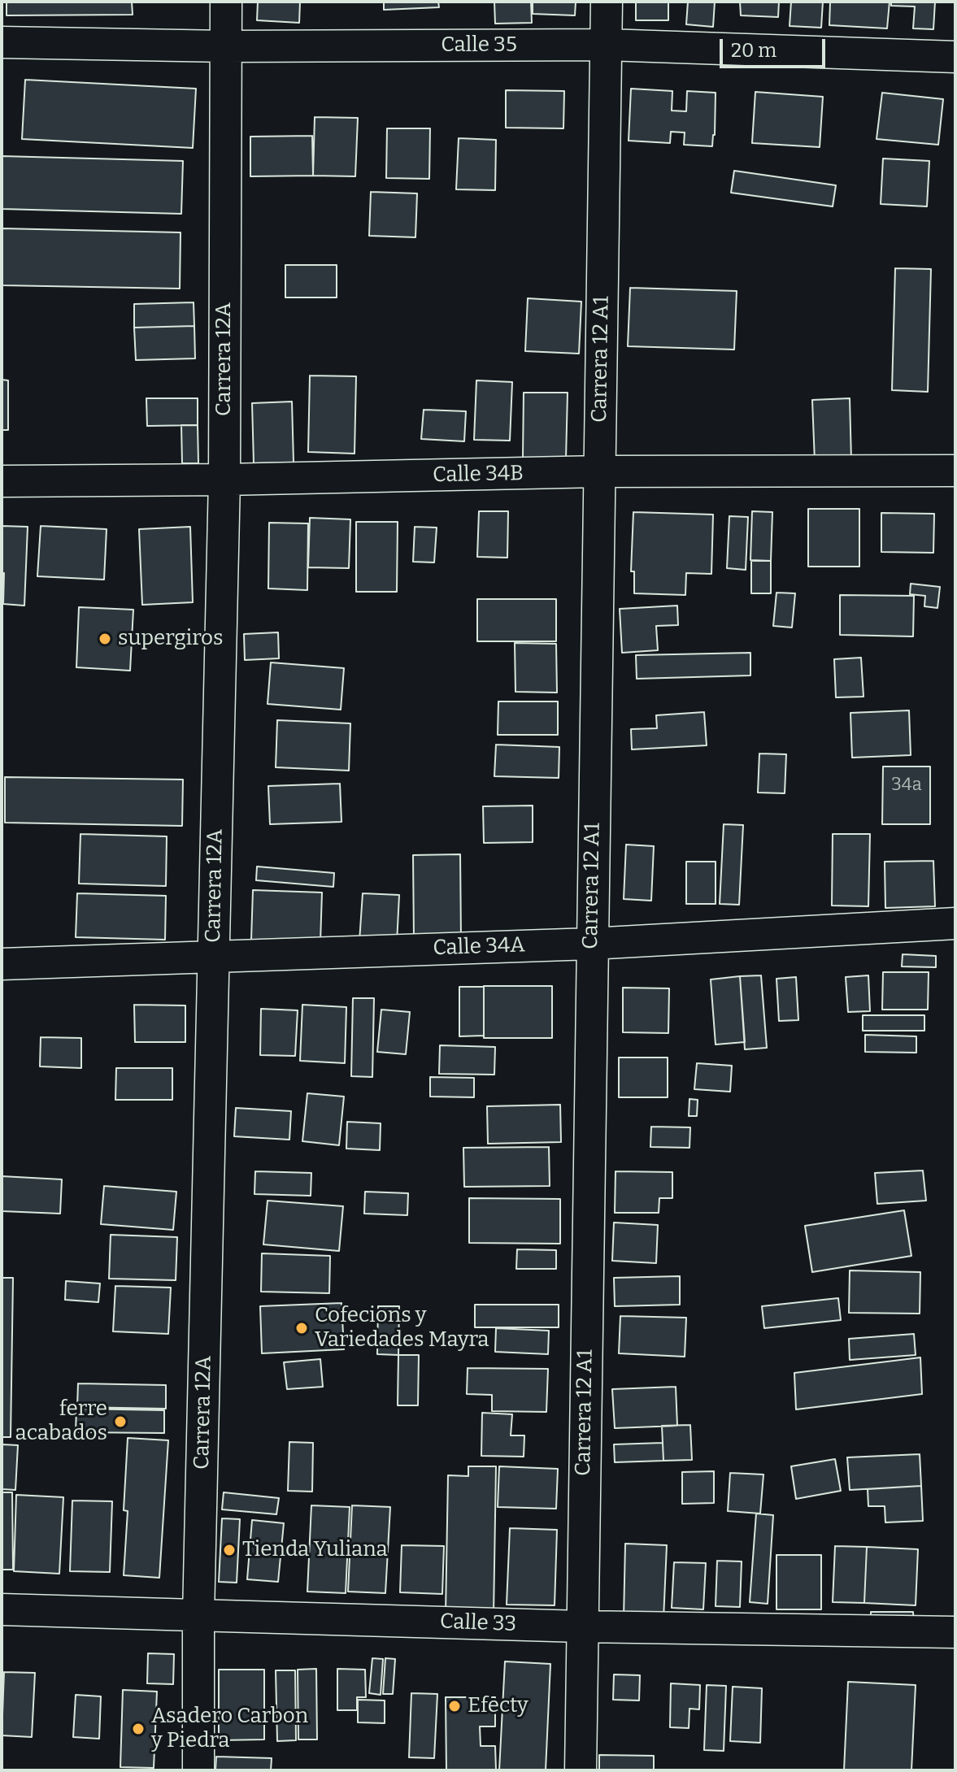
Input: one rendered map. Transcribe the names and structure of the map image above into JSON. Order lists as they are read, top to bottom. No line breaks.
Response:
{"streets":{"street":["Calle 35","Carrera 12A","Carrera 12 A1","Calle 34B","Calle 34A","Calle 33"]},"crossings":[["Calle 35","Carrera 12A"],["Calle 35","Carrera 12 A1"],["Carrera 12A","Calle 34B"],["Carrera 12A","Calle 34A"],["Carrera 12A","Calle 33"],["Carrera 12 A1","Calle 34B"],["Carrera 12 A1","Calle 34A"],["Carrera 12 A1","Calle 33"]],"places":["supergiros","Cofecions y Variedades Mayra","ferre acabados","Tienda Yuliana","Efecty","Asadero Carbon y Piedra"],"house_numbers":["34a"],"scale_bar":"20 m"}
